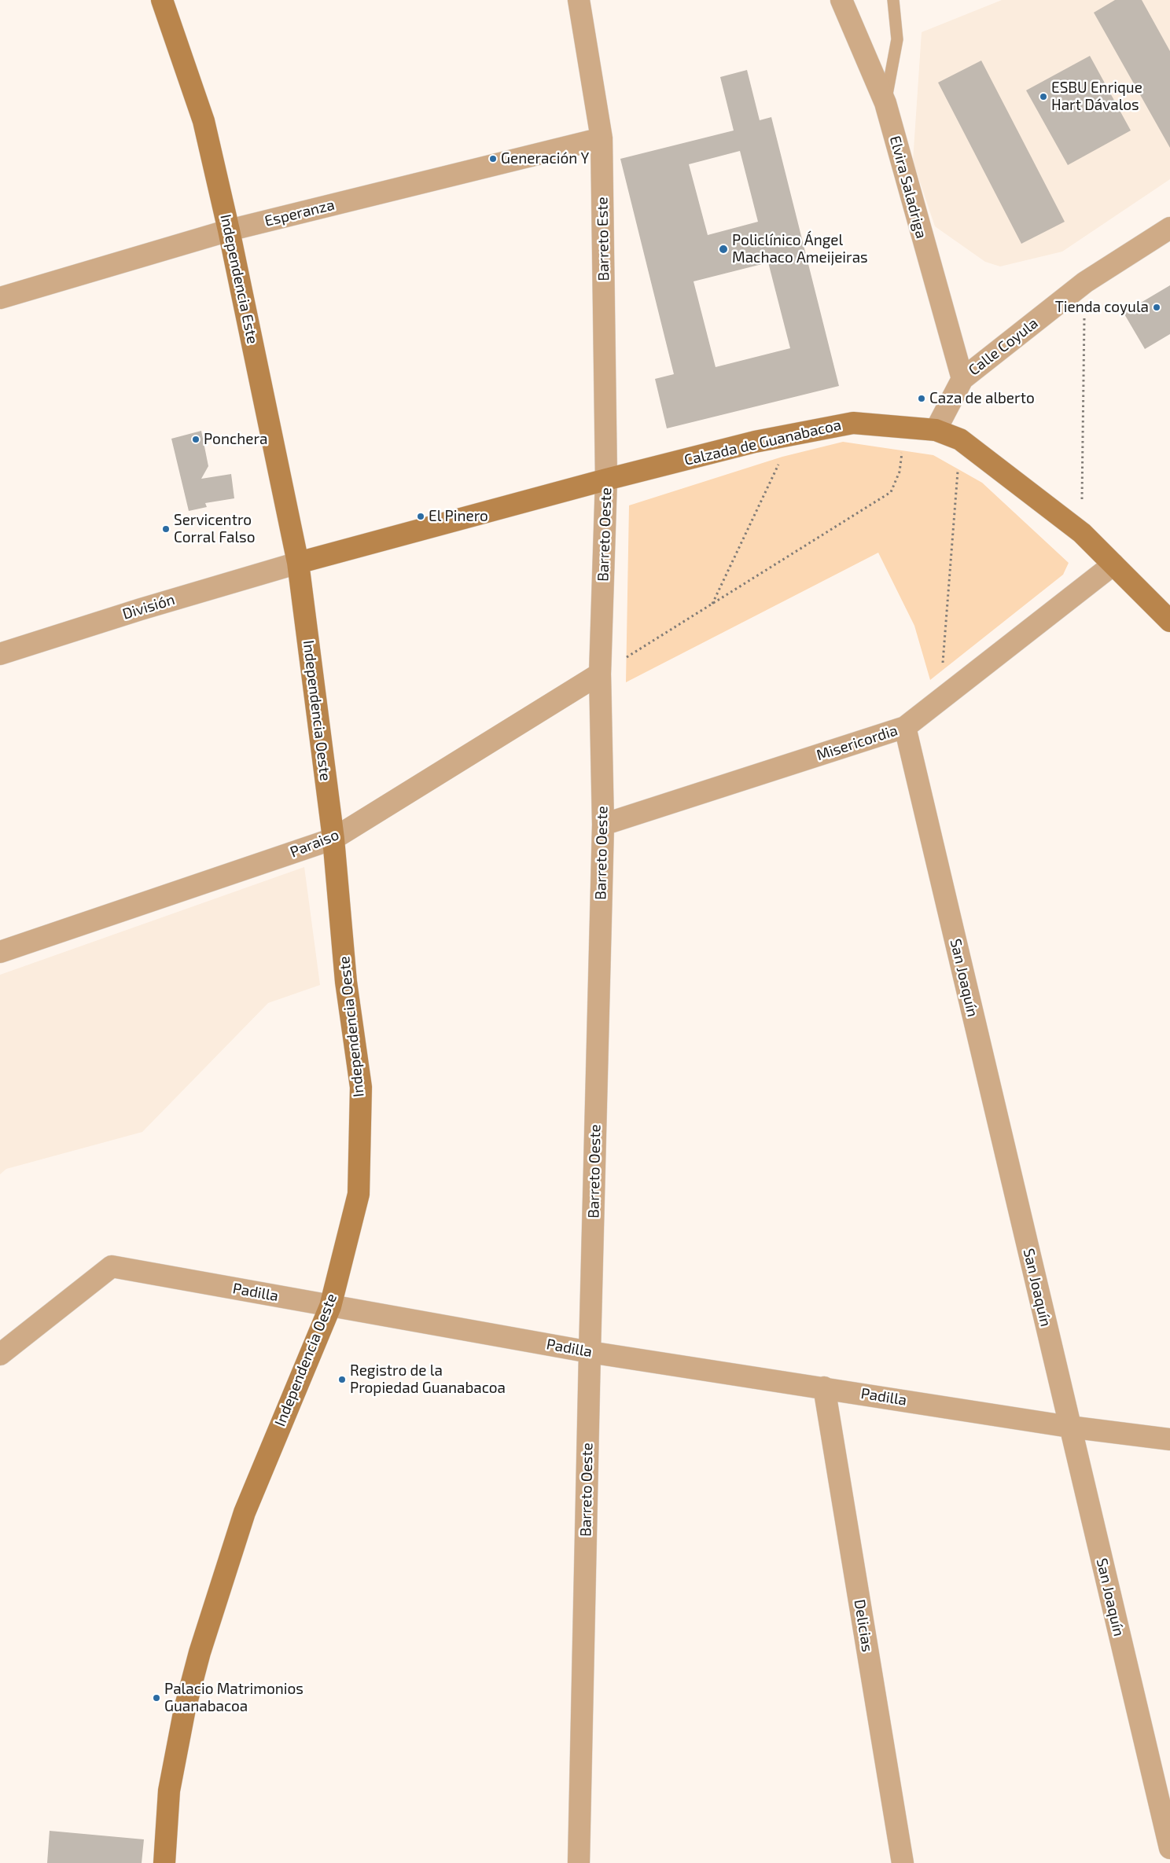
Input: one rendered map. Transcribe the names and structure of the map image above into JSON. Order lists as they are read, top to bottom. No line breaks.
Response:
{"streets":{"main road":["Independencia Este","Calzada de Guanabacoa","Independencia Oeste"],"street":["Elvira Saladriga","Esperanza","Barreto Este","Calle Coyula","Barreto Oeste","División","Misericordia","Paraiso","San Joaquín","Padilla","Delicias"]},"crossings":[["Elvira Saladriga","Calle Coyula"],["Esperanza","Barreto Este"],["Esperanza","Independencia Este"],["Barreto Este","Calzada de Guanabacoa"],["Barreto Este","Barreto Oeste"],["Independencia Este","Calzada de Guanabacoa"],["Independencia Este","División"],["Independencia Este","Independencia Oeste"],["Calle Coyula","Calzada de Guanabacoa"],["Calzada de Guanabacoa","Barreto Oeste"],["Calzada de Guanabacoa","División"],["Calzada de Guanabacoa","Independencia Oeste"],["Calzada de Guanabacoa","Misericordia"],["Barreto Oeste","Misericordia"],["Barreto Oeste","Paraiso"],["Barreto Oeste","Padilla"],["División","Independencia Oeste"],["Independencia Oeste","Paraiso"],["Independencia Oeste","Padilla"],["Misericordia","San Joaquín"],["San Joaquín","Padilla"],["Padilla","Delicias"]],"places":["ESBU Enrique Hart Dávalos","Generación Y","Policlínico Ángel Machaco Ameijeiras","Tienda coyula","Caza de alberto","Ponchera","El Pinero","Servicentro Corral Falso","Registro de la Propiedad Guanabacoa","Palacio Matrimonios Guanabacoa"]}
